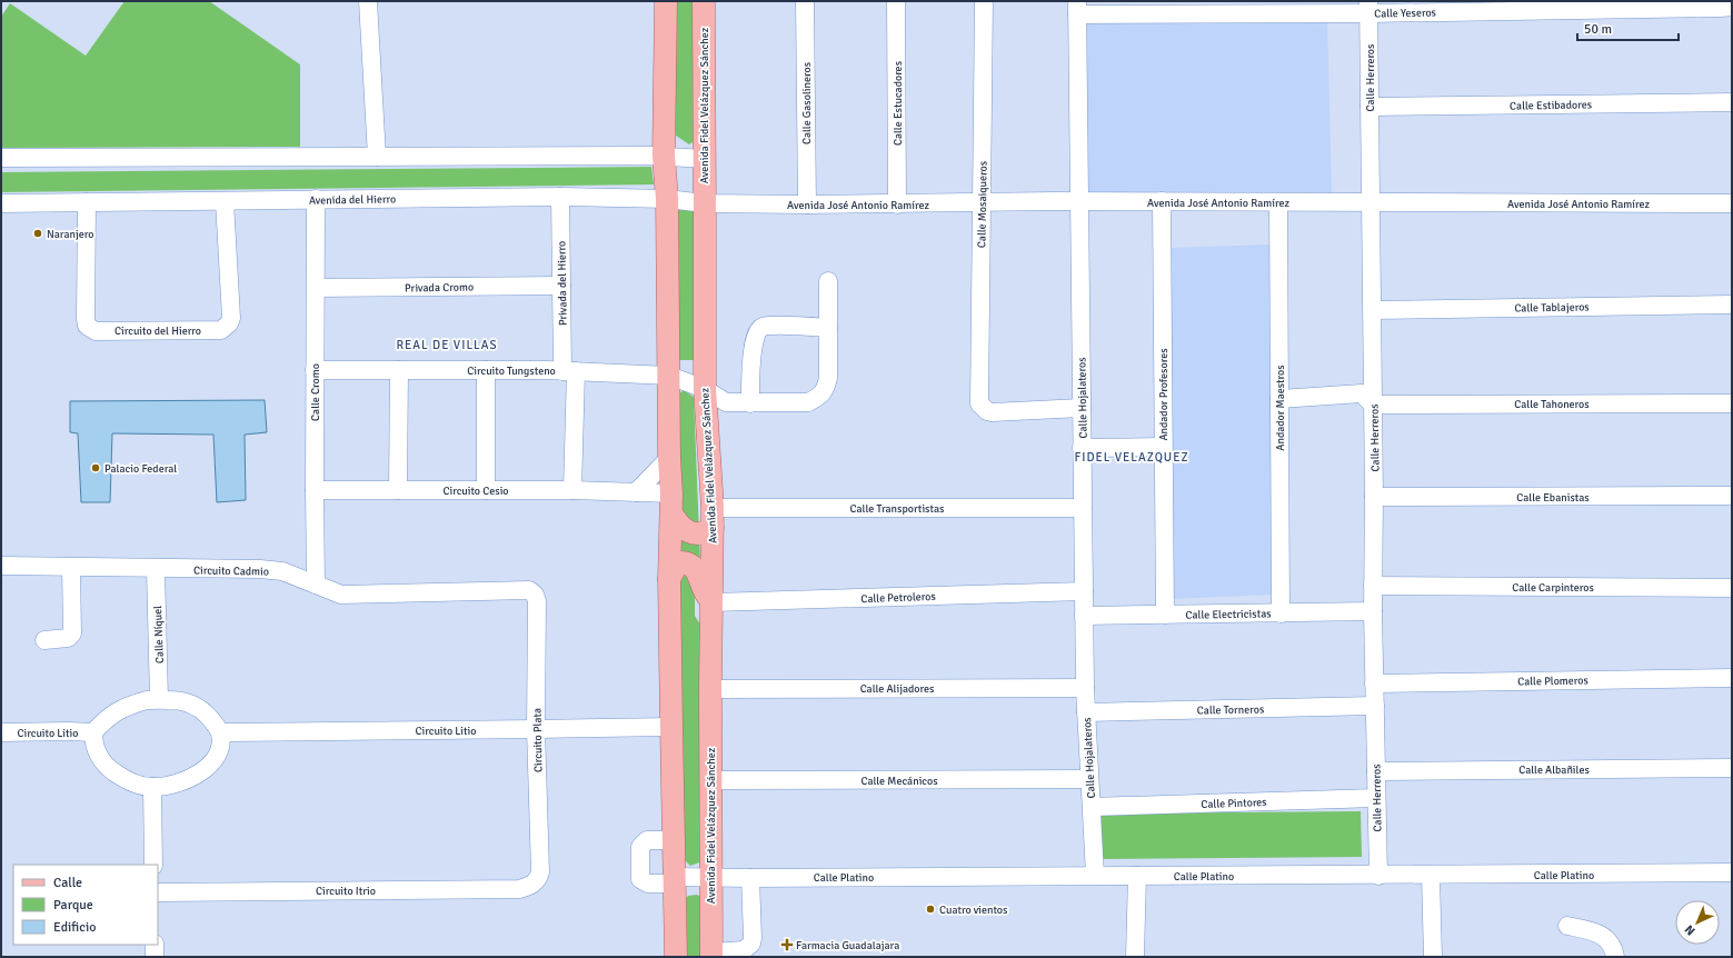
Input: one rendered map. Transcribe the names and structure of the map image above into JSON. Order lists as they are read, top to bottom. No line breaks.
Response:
{"streets":{"main road":["Avenida Fidel Velázquez Sánchez"],"street":["Calle Yeseros","Calle Herreros","Calle Gasolineros","Calle Estucadores","Calle Estibadores","Avenida del Hierro","Avenida José Antonio Ramírez","Calle Mosaiqueros","Privada del Hierro","Privada Cromo","Calle Tablajeros","Circuito del Hierro","Circuito Tungsteno","Calle Cromo","Andador Profesores","Calle Hojalateros","Calle Tahoneros","Andador Maestros","Circuito Cesio","Calle Ebanistas","Calle Transportistas","Circuito Cadmio","Calle Carpinteros","Calle Petroleros","Calle Electricistas","Calle Níquel","Calle Plomeros","Calle Alijadores","Calle Torneros","Circuito Litio","Circuito Plata","Calle Albañiles","Calle Mecánicos","Calle Pintores","Calle Platino","Circuito Itrio"]},"crossings":[["Calle Yeseros","Calle Herreros"],["Calle Yeseros","Calle Hojalateros"],["Calle Herreros","Calle Estibadores"],["Calle Herreros","Avenida José Antonio Ramírez"],["Calle Herreros","Calle Tablajeros"],["Calle Herreros","Calle Tahoneros"],["Calle Herreros","Calle Ebanistas"],["Calle Herreros","Calle Carpinteros"],["Calle Herreros","Calle Electricistas"],["Calle Herreros","Calle Plomeros"],["Calle Herreros","Calle Torneros"],["Calle Herreros","Calle Albañiles"],["Calle Herreros","Calle Pintores"],["Calle Herreros","Calle Platino"],["Calle Gasolineros","Avenida José Antonio Ramírez"],["Calle Estucadores","Avenida José Antonio Ramírez"],["Avenida Fidel Velázquez Sánchez","Avenida del Hierro"],["Avenida Fidel Velázquez Sánchez","Avenida José Antonio Ramírez"],["Avenida Fidel Velázquez Sánchez","Circuito Tungsteno"],["Avenida Fidel Velázquez Sánchez","Calle Transportistas"],["Avenida Fidel Velázquez Sánchez","Calle Petroleros"],["Avenida Fidel Velázquez Sánchez","Calle Alijadores"],["Avenida Fidel Velázquez Sánchez","Calle Mecánicos"],["Avenida Fidel Velázquez Sánchez","Calle Platino"],["Avenida del Hierro","Avenida José Antonio Ramírez"],["Avenida del Hierro","Privada del Hierro"],["Avenida del Hierro","Circuito del Hierro"],["Avenida del Hierro","Calle Cromo"],["Avenida José Antonio Ramírez","Calle Mosaiqueros"],["Avenida José Antonio Ramírez","Andador Profesores"],["Avenida José Antonio Ramírez","Calle Hojalateros"],["Avenida José Antonio Ramírez","Andador Maestros"],["Calle Mosaiqueros","Calle Hojalateros"],["Privada del Hierro","Privada Cromo"],["Privada del Hierro","Circuito Tungsteno"],["Privada del Hierro","Circuito Cesio"],["Privada Cromo","Calle Cromo"],["Circuito Tungsteno","Calle Cromo"],["Calle Cromo","Circuito Cesio"],["Calle Cromo","Circuito Cadmio"],["Andador Profesores","Calle Electricistas"],["Calle Hojalateros","Calle Transportistas"],["Calle Hojalateros","Calle Petroleros"],["Calle Hojalateros","Calle Electricistas"],["Calle Hojalateros","Calle Alijadores"],["Calle Hojalateros","Calle Torneros"],["Calle Hojalateros","Calle Mecánicos"],["Calle Hojalateros","Calle Pintores"],["Calle Hojalateros","Calle Platino"],["Andador Maestros","Calle Electricistas"],["Circuito Cadmio","Calle Níquel"],["Circuito Cadmio","Circuito Plata"],["Calle Níquel","Circuito Litio"],["Circuito Litio","Circuito Plata"],["Circuito Plata","Circuito Itrio"]],"districts":["REAL DE VILLAS","FIDEL VELAZQUEZ"],"places":{"other":["Naranjero","Palacio Federal","Cuatro vientos"],"health":["Farmacia Guadalajara"]},"legend":["Calle","Parque","Edificio"],"scale_bar":"50 m","north":"bottom left"}
